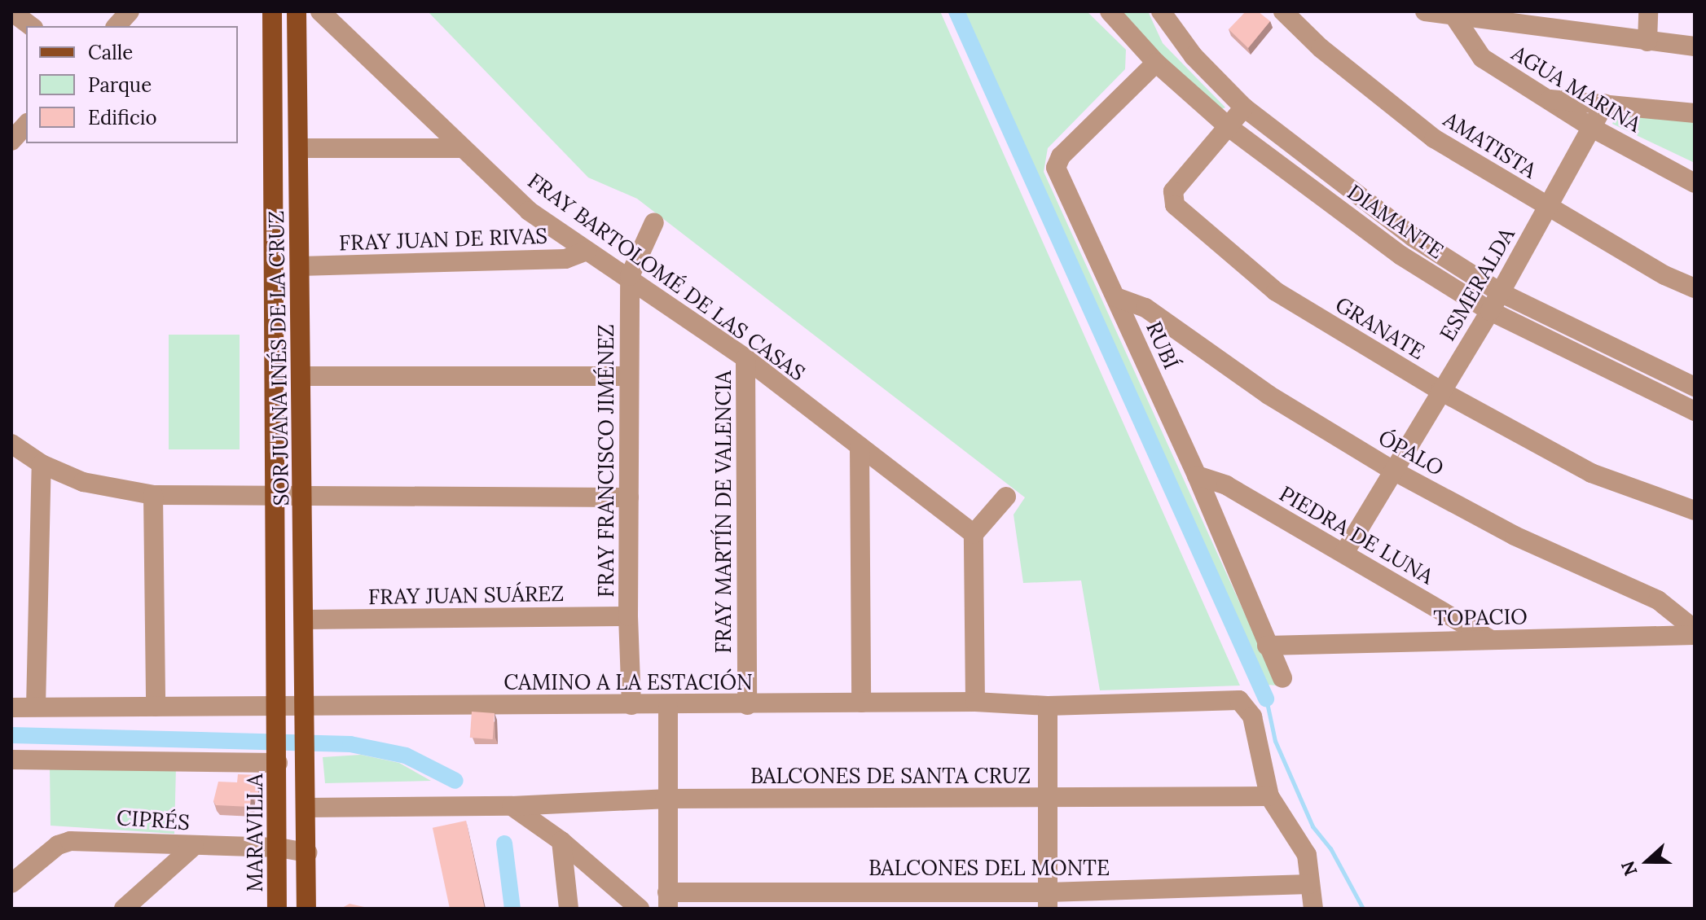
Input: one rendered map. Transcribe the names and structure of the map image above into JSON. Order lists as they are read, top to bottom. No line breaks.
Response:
{"streets":{"main road":["SOR JUANA INÉS DE LA CRUZ","MARAVILLA"],"street":["AGUA MARINA","AMATISTA","DIAMANTE","FRAY JUAN DE RIVAS","FRAY BARTOLOMÉ DE LAS CASAS","ESMERALDA","GRANATE","RUBÍ","ÓPALO","FRAY FRANCISCO JIMÉNEZ","FRAY MARTÍN DE VALENCIA","PIEDRA DE LUNA","FRAY JUAN SUÁREZ","TOPACIO","CAMINO A LA ESTACIÓN","BALCONES DE SANTA CRUZ","CIPRÉS","BALCONES DEL MONTE"]},"crossings":[["AGUA MARINA","ESMERALDA"],["AMATISTA","ESMERALDA"],["DIAMANTE","ESMERALDA"],["DIAMANTE","GRANATE"],["DIAMANTE","RUBÍ"],["FRAY JUAN DE RIVAS","FRAY BARTOLOMÉ DE LAS CASAS"],["FRAY JUAN DE RIVAS","SOR JUANA INÉS DE LA CRUZ"],["FRAY BARTOLOMÉ DE LAS CASAS","FRAY FRANCISCO JIMÉNEZ"],["FRAY BARTOLOMÉ DE LAS CASAS","FRAY MARTÍN DE VALENCIA"],["ESMERALDA","GRANATE"],["ESMERALDA","ÓPALO"],["ESMERALDA","PIEDRA DE LUNA"],["RUBÍ","ÓPALO"],["RUBÍ","PIEDRA DE LUNA"],["RUBÍ","TOPACIO"],["SOR JUANA INÉS DE LA CRUZ","FRAY JUAN SUÁREZ"],["SOR JUANA INÉS DE LA CRUZ","CAMINO A LA ESTACIÓN"],["SOR JUANA INÉS DE LA CRUZ","BALCONES DE SANTA CRUZ"],["SOR JUANA INÉS DE LA CRUZ","MARAVILLA"],["FRAY FRANCISCO JIMÉNEZ","FRAY JUAN SUÁREZ"],["FRAY FRANCISCO JIMÉNEZ","CAMINO A LA ESTACIÓN"],["FRAY MARTÍN DE VALENCIA","CAMINO A LA ESTACIÓN"],["PIEDRA DE LUNA","TOPACIO"],["CAMINO A LA ESTACIÓN","BALCONES DE SANTA CRUZ"],["CIPRÉS","MARAVILLA"]],"legend":["Calle","Parque","Edificio"],"north":"left"}
